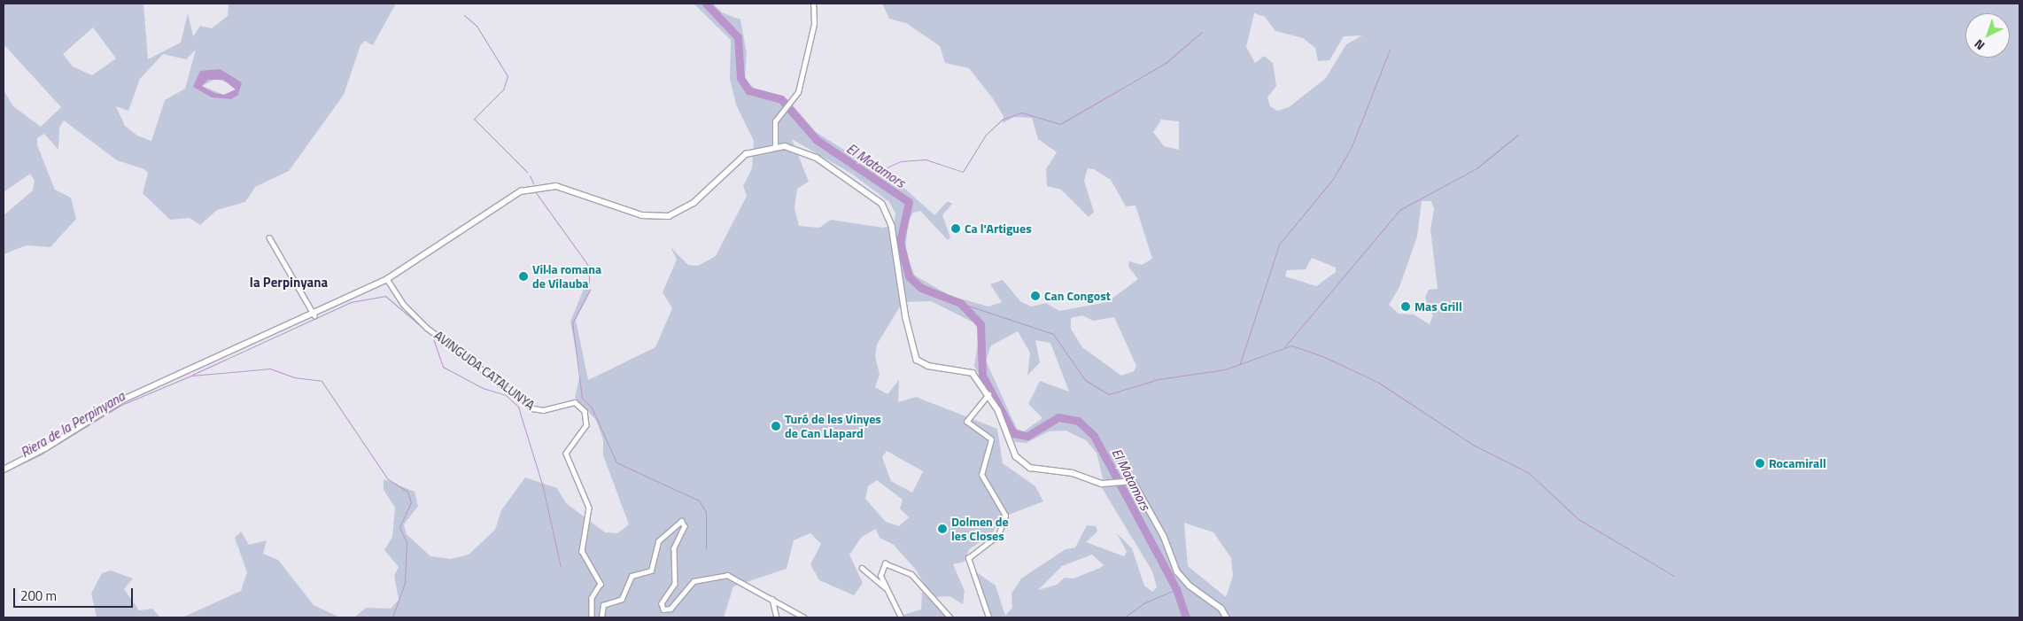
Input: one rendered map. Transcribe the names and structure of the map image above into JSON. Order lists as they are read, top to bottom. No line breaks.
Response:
{"streets":{"street":["AVINGUDA CATALUNYA"]},"districts":["la Perpinyana"],"water":["El Matamors","Riera de la Perpinyana"],"places":["Ca l'Artigues","Vil·la romana de Vilauba","Can Congost","Mas Grill","Turó de les Vinyes de Can Llapard","Rocamirall","Dolmen de les Closes"],"scale_bar":"200 m","north":"bottom left"}
